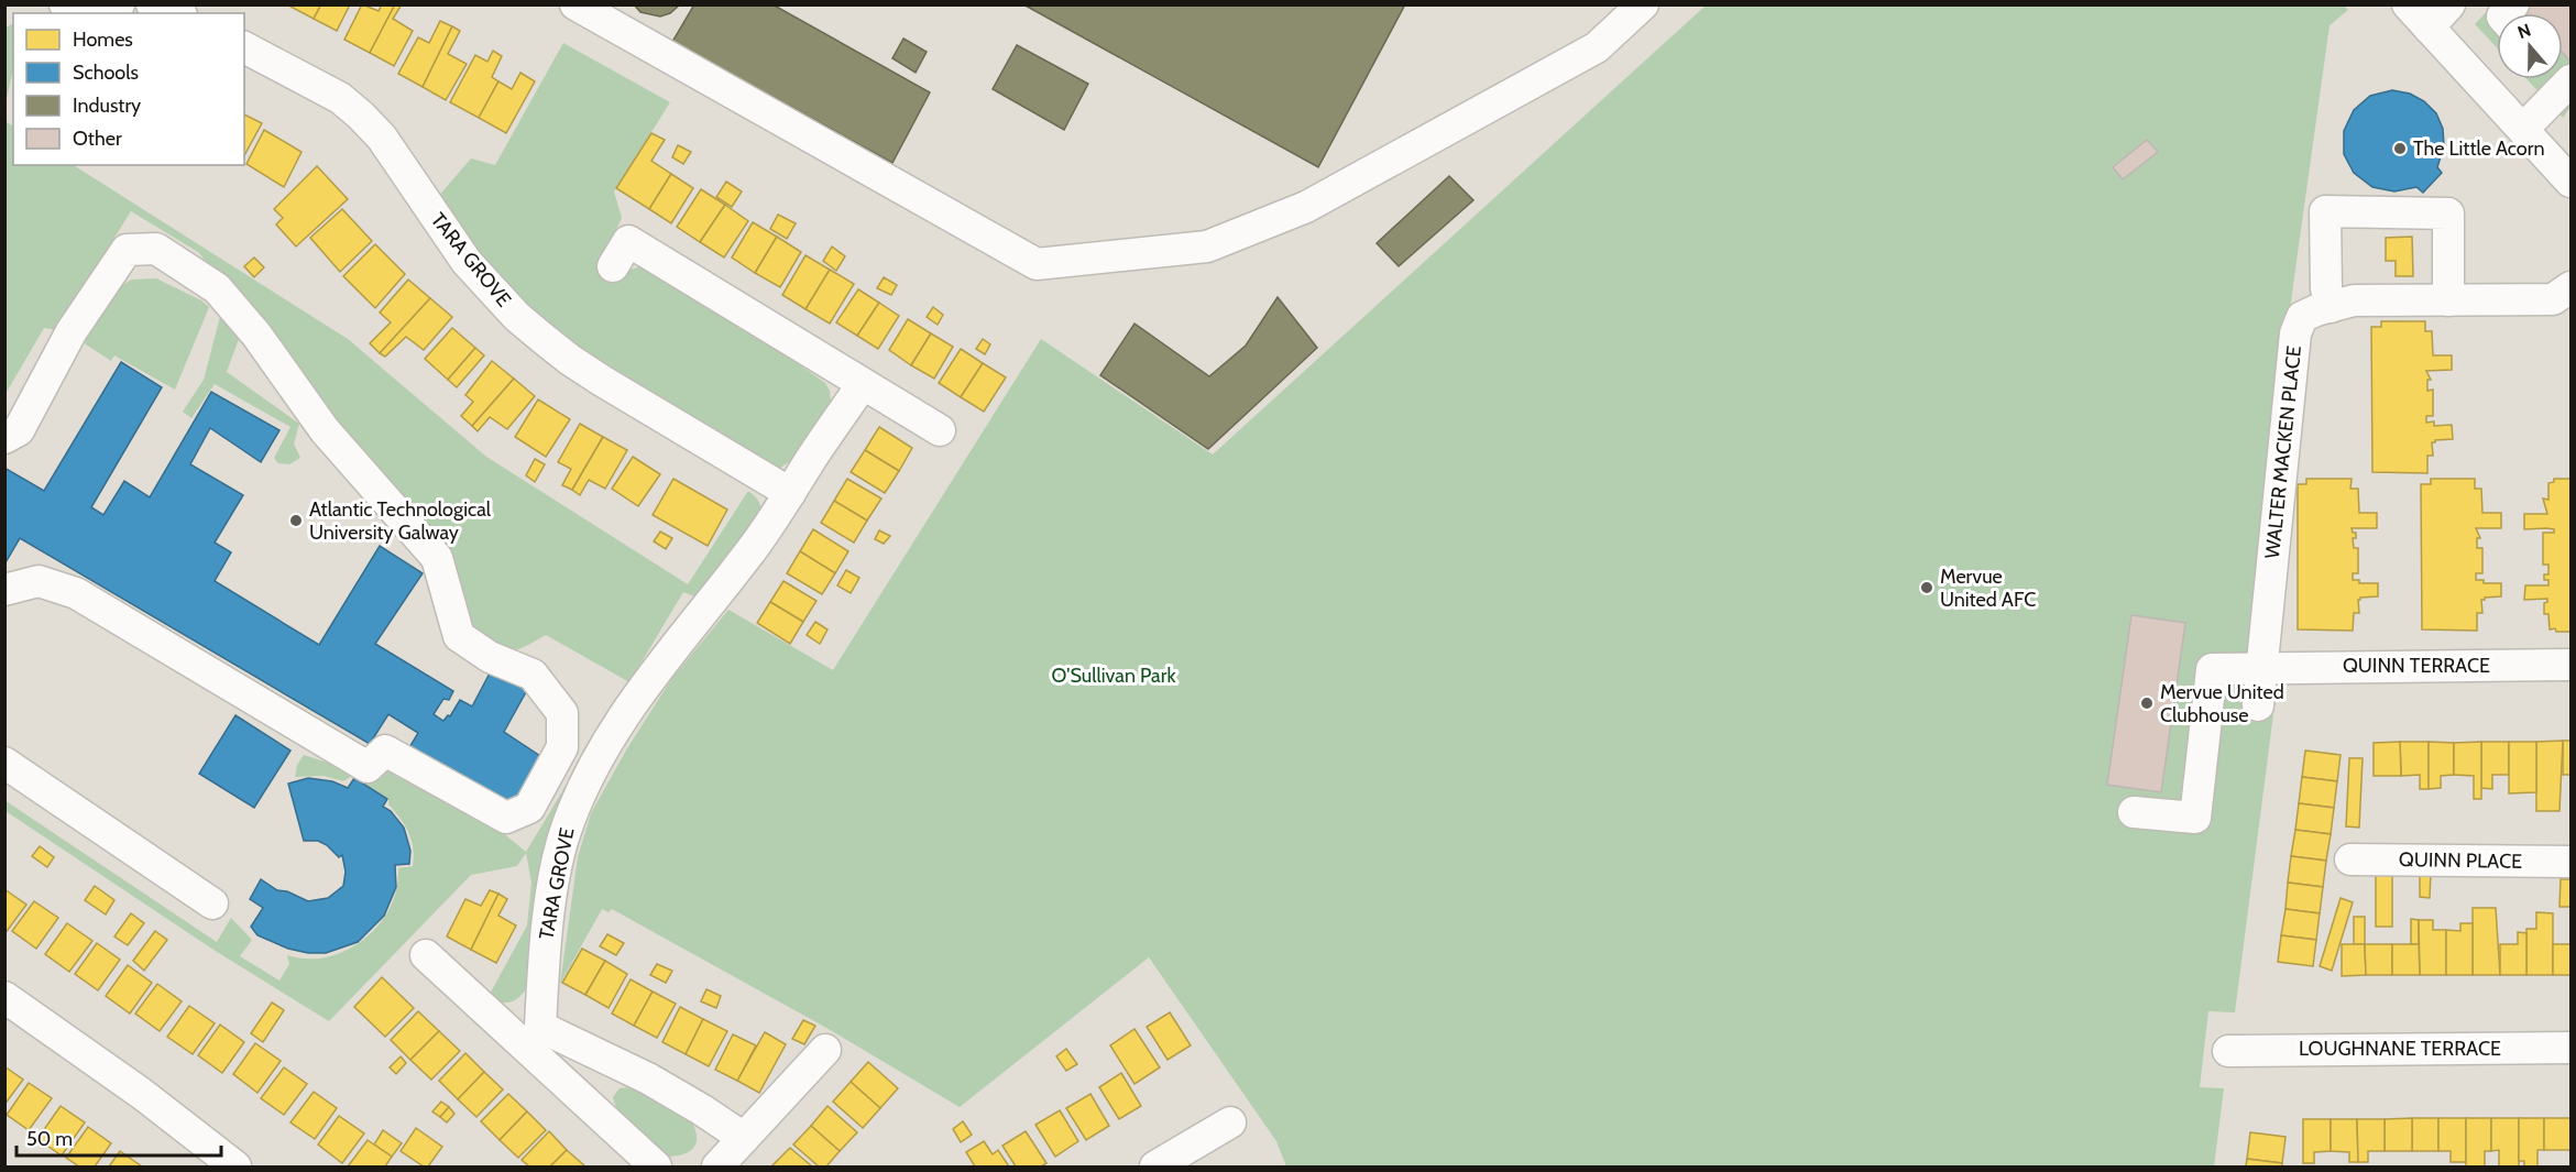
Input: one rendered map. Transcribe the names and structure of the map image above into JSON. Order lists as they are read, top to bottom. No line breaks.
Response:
{"streets":{"street":["TARA GROVE","WALTER MACKEN PLACE","QUINN TERRACE","QUINN PLACE","LOUGHNANE TERRACE"]},"crossings":[["WALTER MACKEN PLACE","QUINN TERRACE"]],"parks":["O'Sullivan Park"],"places":["The Little Acorn","Atlantic Technological University Galway","Mervue United AFC","Mervue United Clubhouse"],"legend":["Homes","Schools","Industry","Other"],"scale_bar":"50 m","north":"top"}
